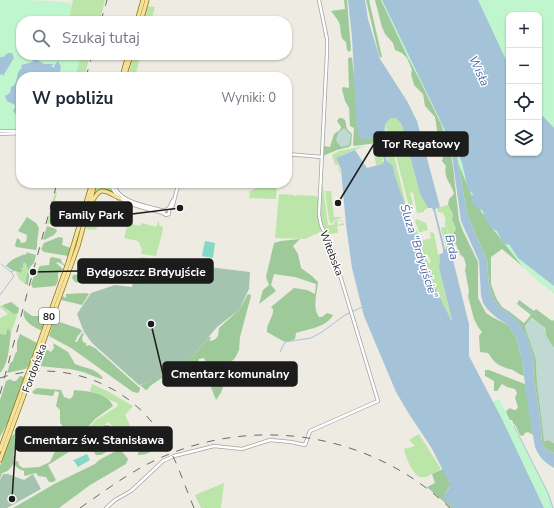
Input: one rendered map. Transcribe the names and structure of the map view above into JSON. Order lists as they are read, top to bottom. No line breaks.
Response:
{"streets":{"main road":["80","Fordońska"],"street":["Witebska"]},"water":["Wisła","Brda","Śluza \"Brdyujście\""],"places":["Tor Regatowy","Family Park","Bydgoszcz Brdyujście","Cmentarz komunalny","Cmentarz św. Stanisława"],"page":{"map_buttons":["+","−"],"search":"Szukaj tutaj","heading":["W pobliżu","Wyniki: 0"]}}
